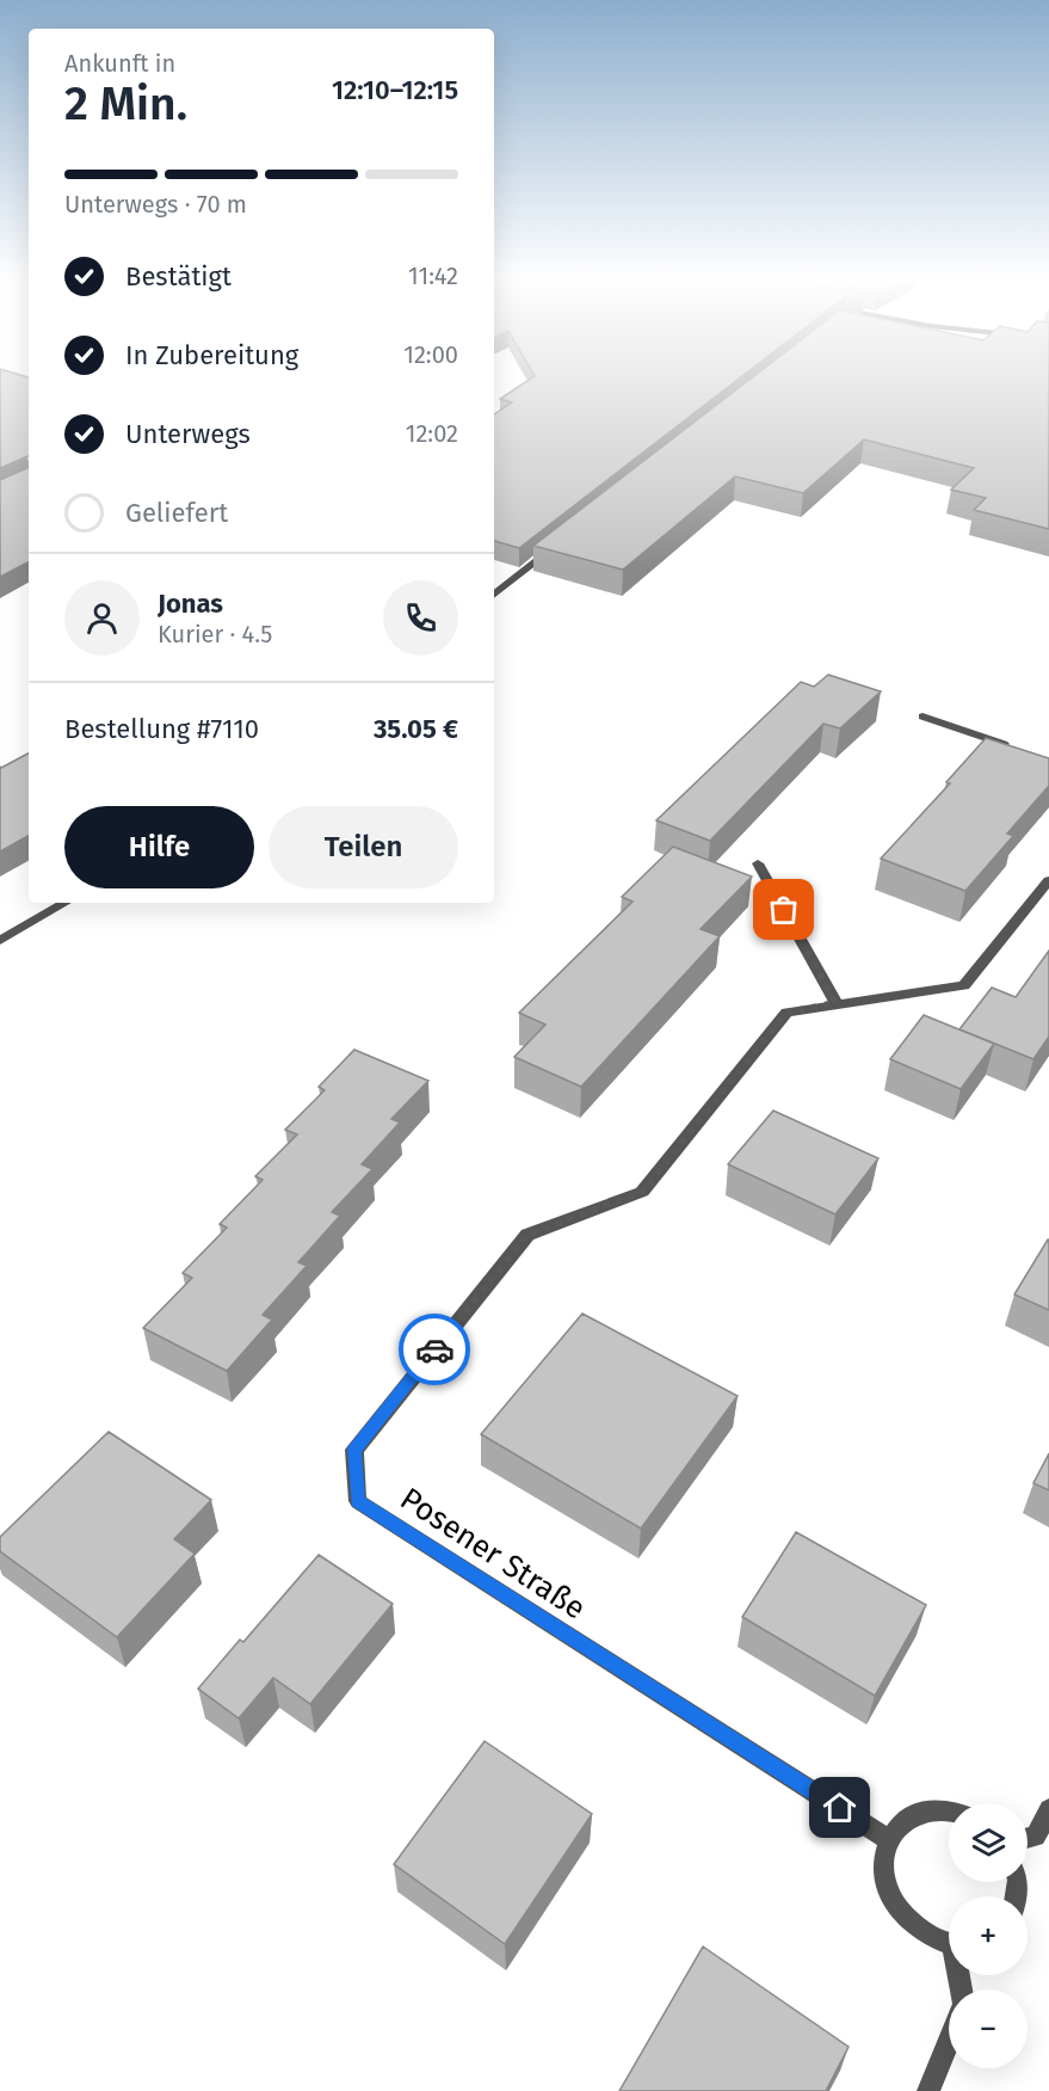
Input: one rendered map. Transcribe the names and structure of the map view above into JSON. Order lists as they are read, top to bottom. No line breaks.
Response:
{"streets":{"street":["Posener Straße"]},"page":{"heading":["2 Min.","Ankunft in","12:10–12:15"],"panel":["Jonas","Kurier · 4.5","Bestellung #7110","35.05 €"],"bar":"Unterwegs · 70 m","list":[["Bestätigt","11:42"],["In Zubereitung","12:00"],["Unterwegs","12:02"],"Geliefert"],"buttons":["Hilfe","Teilen"],"map_buttons":["+","−"]}}
